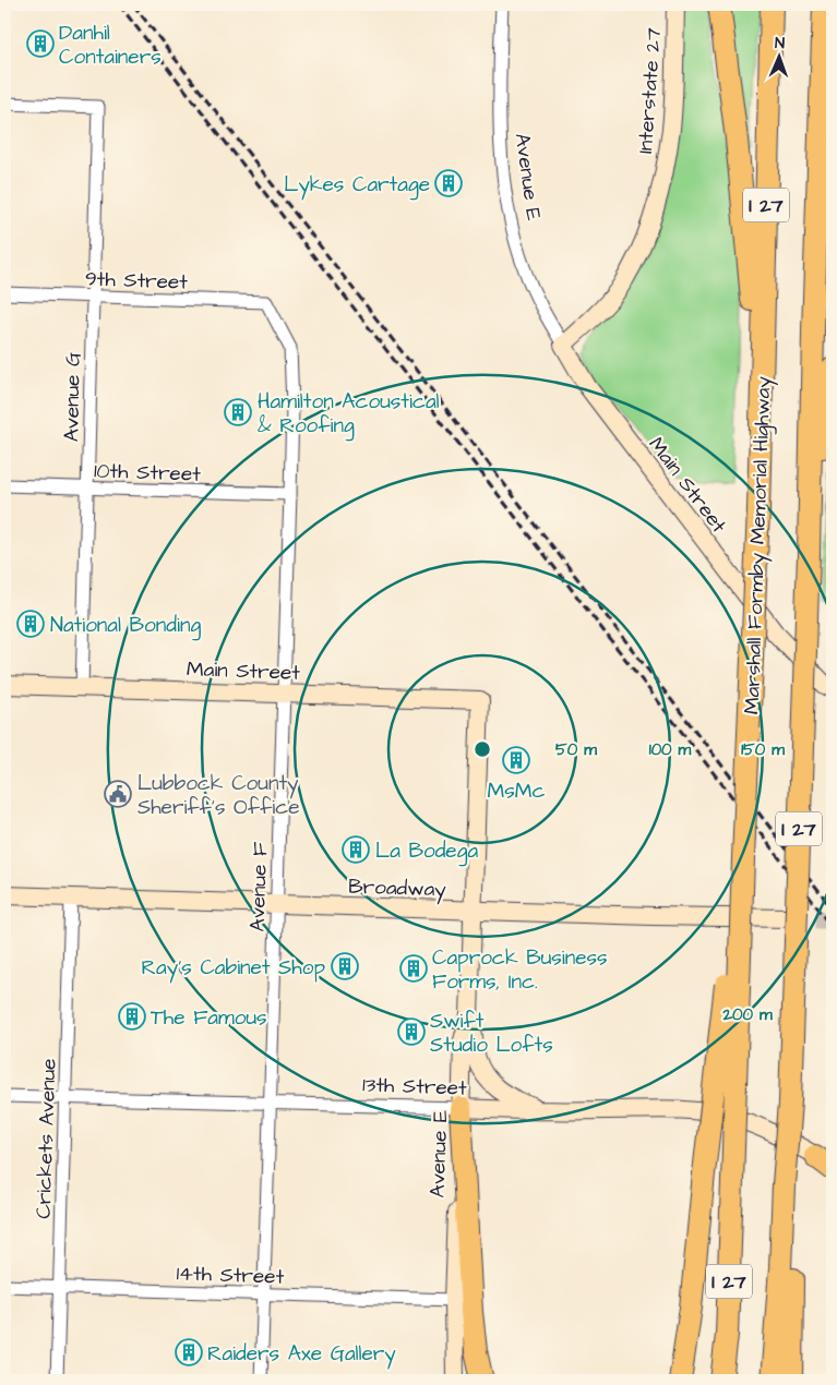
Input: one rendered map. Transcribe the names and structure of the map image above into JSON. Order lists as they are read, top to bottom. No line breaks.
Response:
{"streets":{"highway":["I 27","Marshall Formby Memorial Highway"],"main road":["Interstate 27","Avenue E","Main Street","Broadway","13th Street"],"street":["9th Street","Avenue G","10th Street","Avenue F","Crickets Avenue","14th Street"]},"crossings":[["Interstate 27","Avenue E"],["Interstate 27","Main Street"],["Avenue E","Main Street"],["Avenue E","Broadway"],["Avenue E","13th Street"],["Avenue E","14th Street"],["9th Street","Avenue G"],["9th Street","Avenue F"],["Avenue G","10th Street"],["Avenue G","Main Street"],["10th Street","Avenue F"],["Main Street","Avenue F"],["Avenue F","Broadway"],["Avenue F","13th Street"],["Avenue F","14th Street"],["Broadway","Crickets Avenue"],["13th Street","Crickets Avenue"],["Crickets Avenue","14th Street"]],"places":{"building":["Danhil Containers","Lykes Cartage","Hamilton Acoustical & Roofing","National Bonding","MsMc","La Bodega","Ray's Cabinet Shop","Caprock Business Forms, Inc.","The Famous","Swift Studio Lofts","Raiders Axe Gallery"],"public building":["Lubbock County Sheriff's Office"]},"north":"top","rings":["50 m","100 m","150 m","200 m"]}
